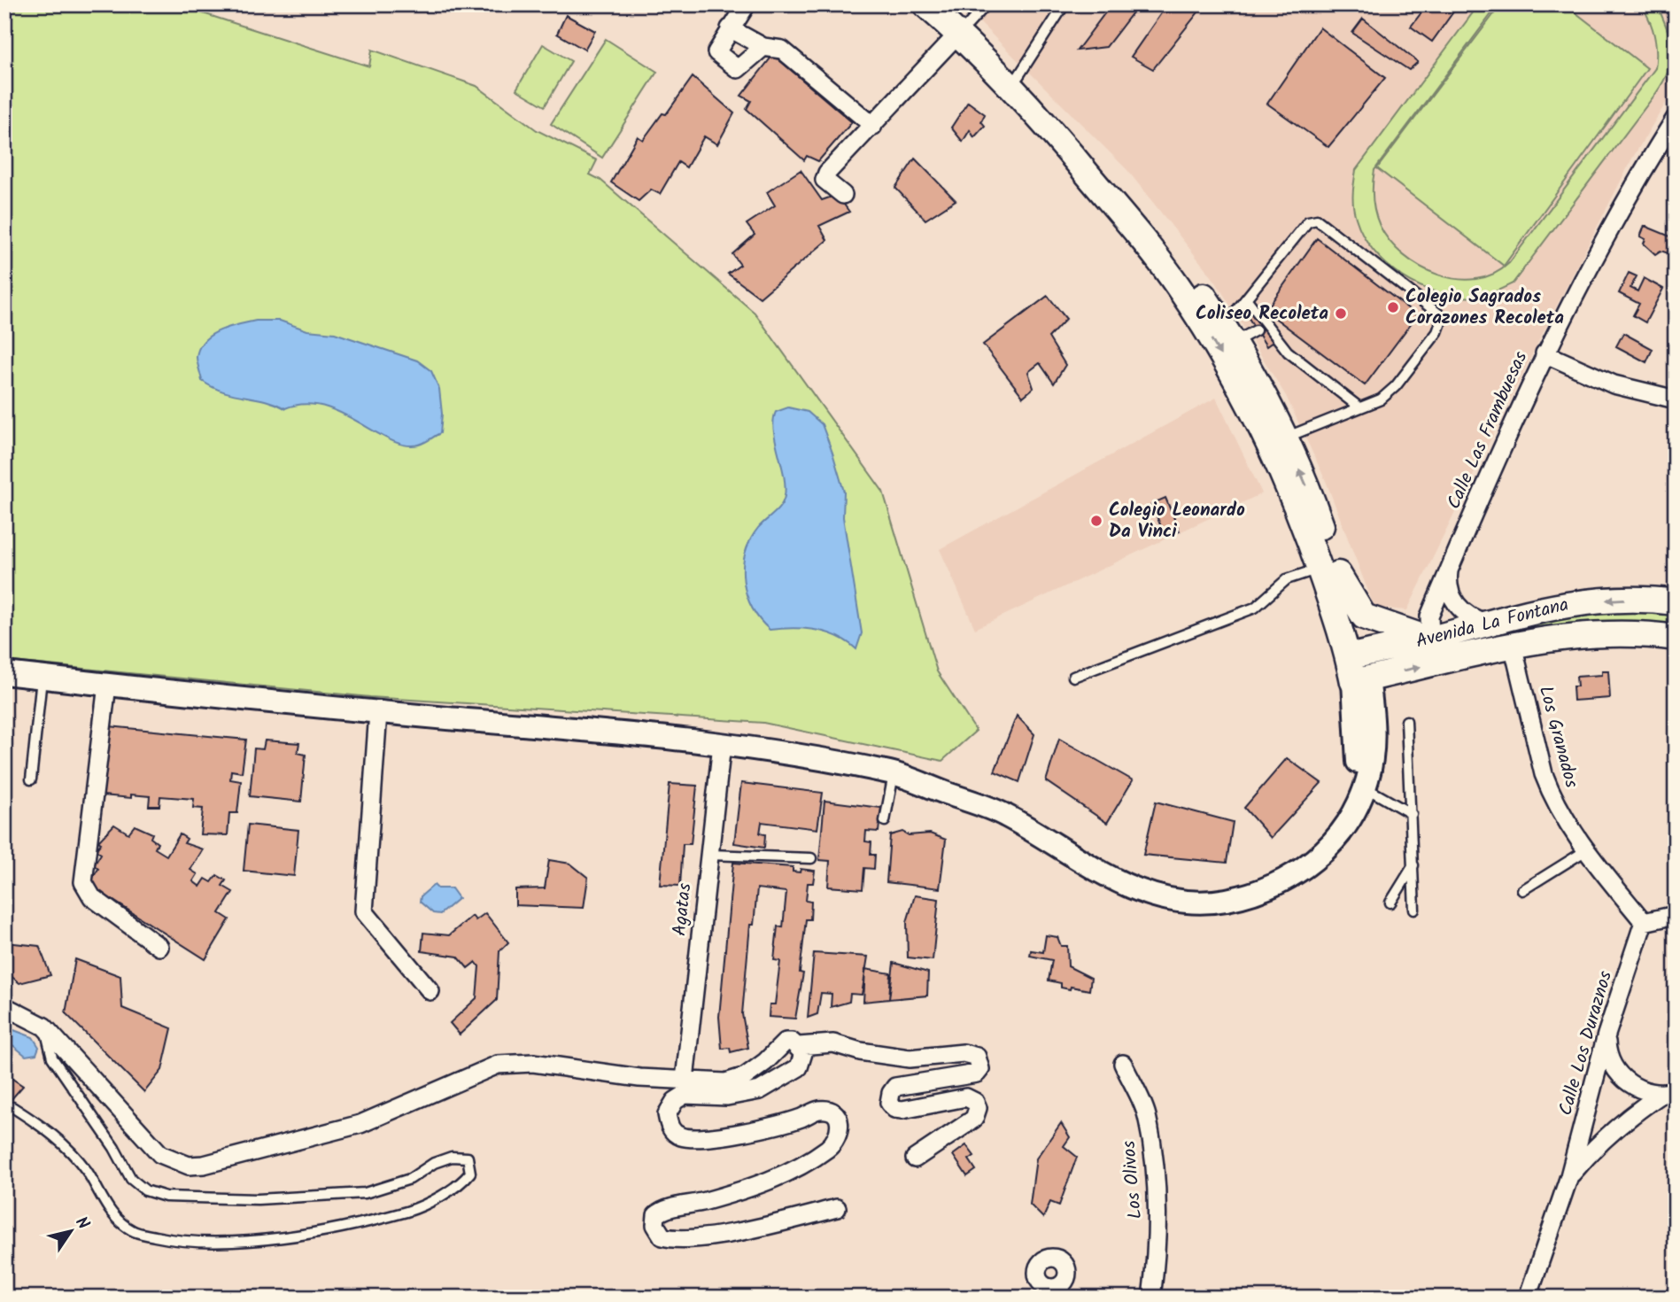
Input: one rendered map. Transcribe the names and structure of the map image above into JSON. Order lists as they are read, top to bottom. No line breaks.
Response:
{"streets":{"main road":["Avenida La Fontana"],"street":["Calle Las Frambuesas","Los Granados","Agatas","Calle Los Duraznos","Los Olivos"]},"crossings":[["Calle Las Frambuesas","Avenida La Fontana"],["Avenida La Fontana","Los Granados"],["Los Granados","Calle Los Duraznos"]],"places":["Colegio Sagrados Corazones Recoleta","Coliseo Recoleta","Colegio Leonardo Da Vinci"],"north":"top right"}
